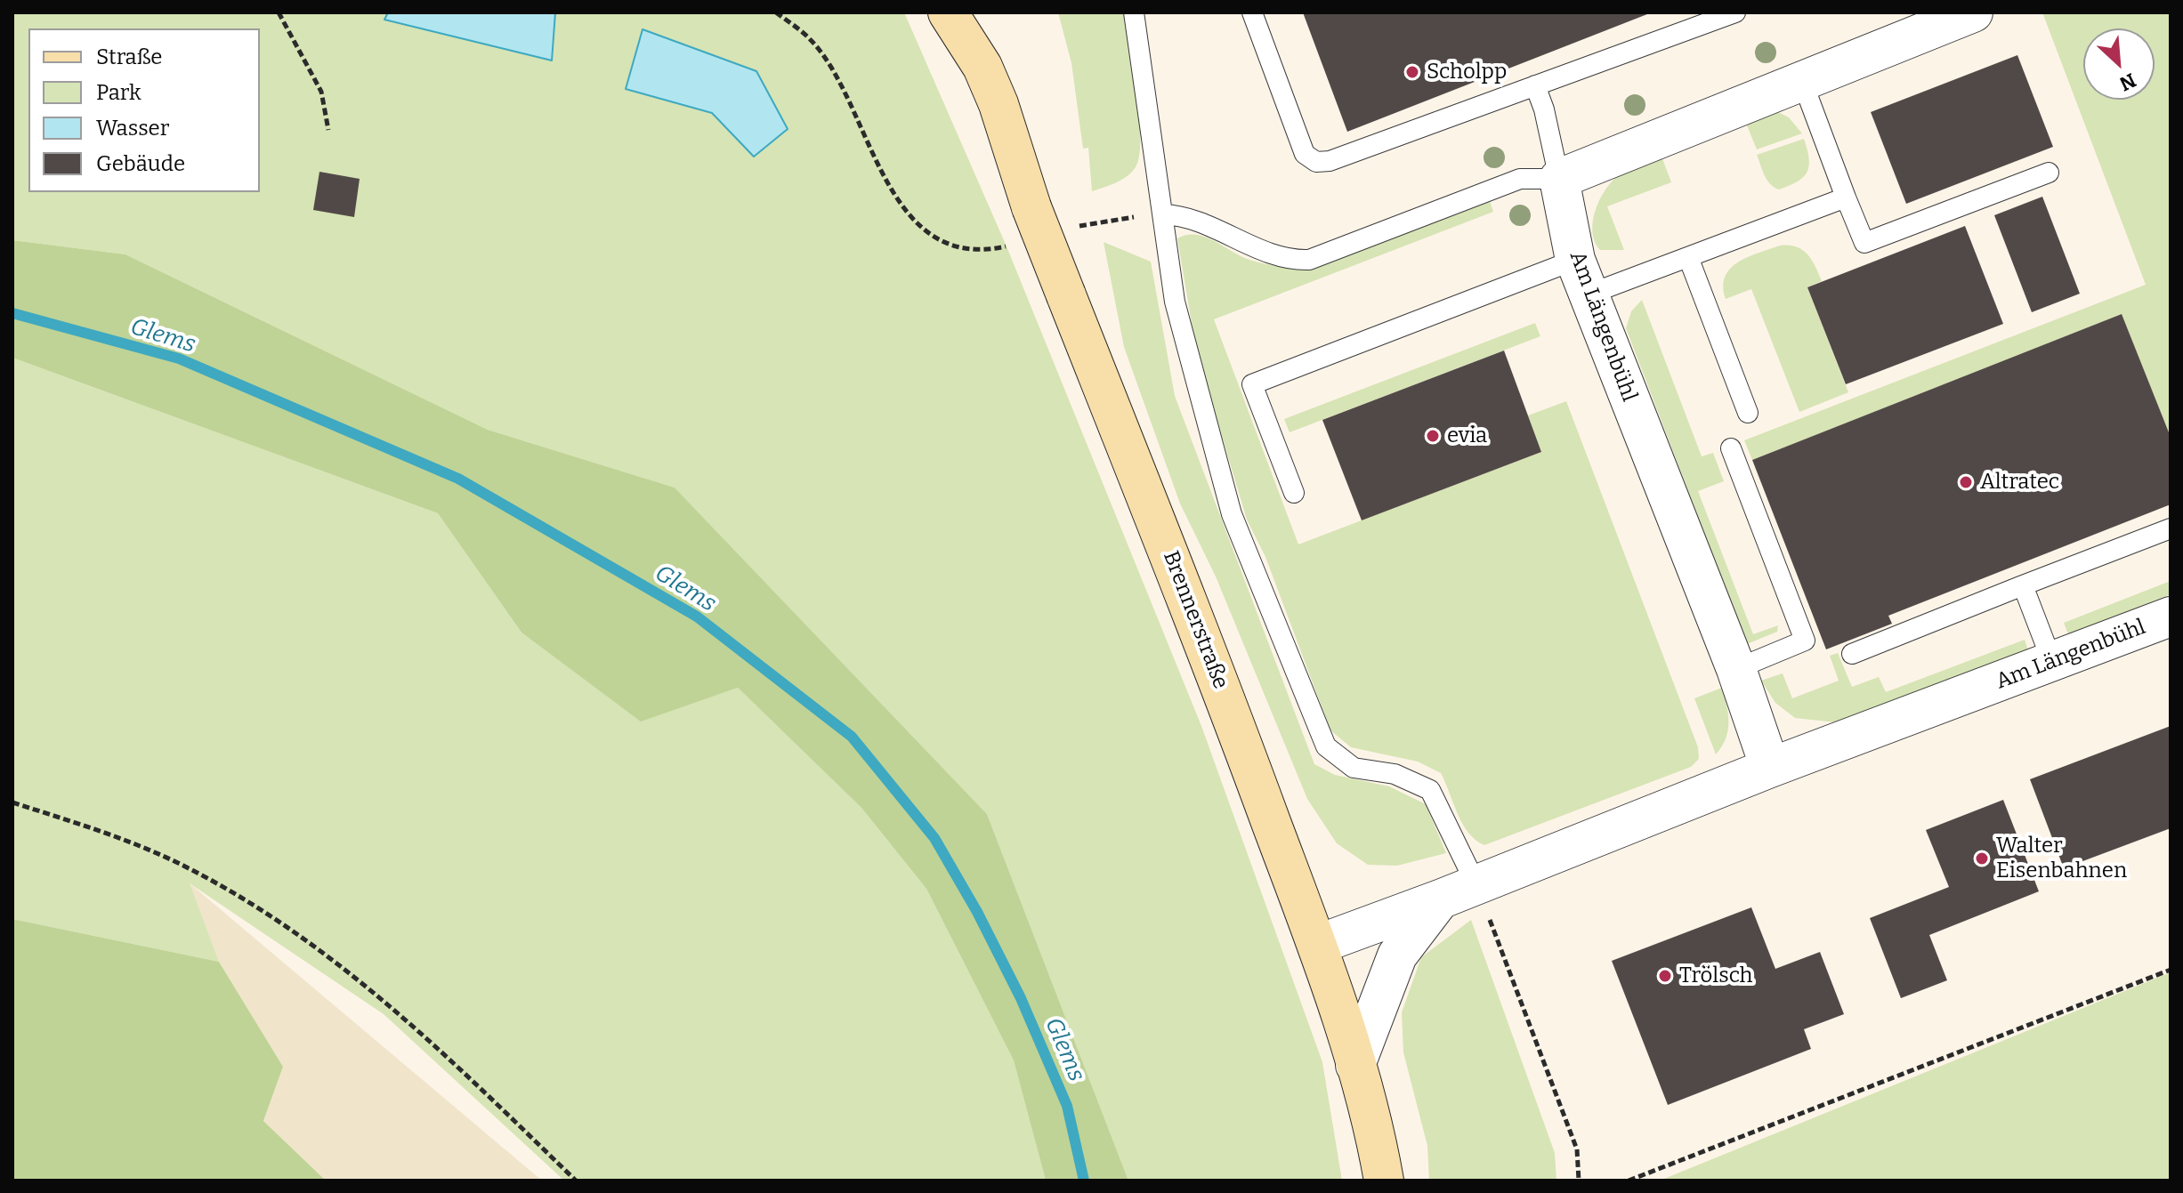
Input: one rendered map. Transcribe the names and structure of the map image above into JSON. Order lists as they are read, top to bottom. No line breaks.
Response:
{"streets":{"main road":["Brennerstraße"],"street":["Am Längenbühl"]},"crossings":[["Am Längenbühl","Brennerstraße"]],"water":["Glems"],"places":["Scholpp","evia","Altratec","Walter Eisenbahnen","Trölsch"],"legend":["Straße","Park","Wasser","Gebäude"],"north":"bottom right"}
